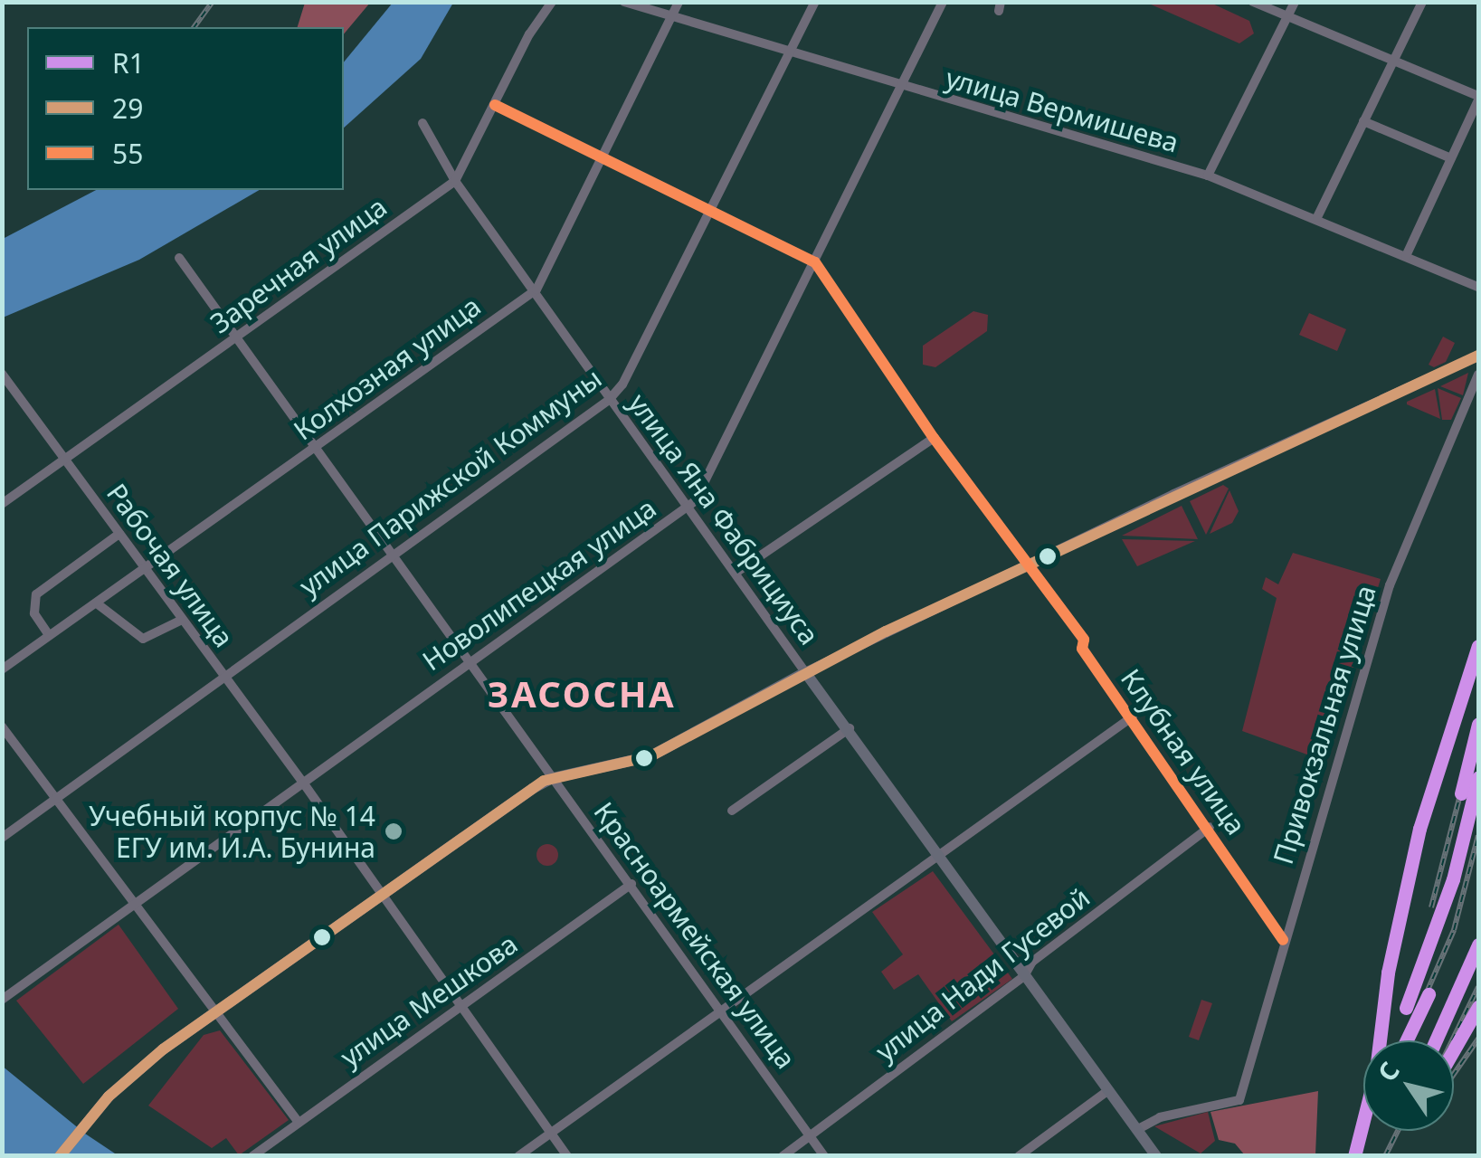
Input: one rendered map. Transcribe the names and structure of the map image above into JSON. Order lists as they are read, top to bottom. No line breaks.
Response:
{"streets":{"main road":["улица Яна Фабрициуса"],"street":["улица Вермишева","Заречная улица","Колхозная улица","улица Парижской Коммуны","Рабочая улица","Новолипецкая улица","Привокзальная улица","Клубная улица","Красноармейская улица","улица Нади Гусевой","улица Мешкова"]},"crossings":[["улица Вермишева","Колхозная улица"],["улица Вермишева","улица Парижской Коммуны"],["улица Вермишева","Новолипецкая улица"],["Заречная улица","улица Яна Фабрициуса"],["Заречная улица","Рабочая улица"],["Заречная улица","Клубная улица"],["Заречная улица","Красноармейская улица"],["Колхозная улица","улица Яна Фабрициуса"],["Колхозная улица","Рабочая улица"],["Колхозная улица","Клубная улица"],["Колхозная улица","Красноармейская улица"],["улица Парижской Коммуны","улица Яна Фабрициуса"],["улица Парижской Коммуны","Рабочая улица"],["улица Парижской Коммуны","Клубная улица"],["улица Парижской Коммуны","Красноармейская улица"],["улица Яна Фабрициуса","Новолипецкая улица"],["улица Яна Фабрициуса","Привокзальная улица"],["улица Яна Фабрициуса","улица Нади Гусевой"],["Рабочая улица","Новолипецкая улица"],["Новолипецкая улица","Клубная улица"],["Новолипецкая улица","Красноармейская улица"],["Привокзальная улица","Клубная улица"],["Клубная улица","улица Нади Гусевой"],["Красноармейская улица","улица Нади Гусевой"],["Красноармейская улица","улица Мешкова"]],"districts":["ЗАСОСНА"],"places":["Учебный корпус № 14 ЕГУ им. И.А. Бунина"],"lines":["transit line 55","transit line 29","transit line R1"],"legend":["R1","29","55"],"north":"top left"}
